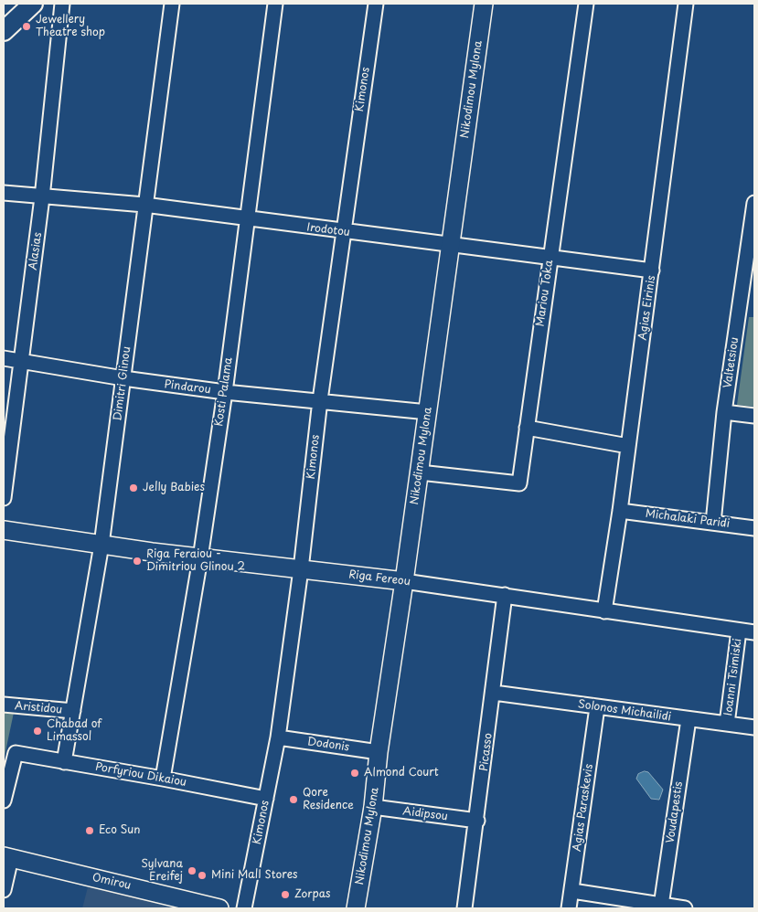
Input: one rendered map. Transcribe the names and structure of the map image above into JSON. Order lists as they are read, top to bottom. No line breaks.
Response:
{"streets":{"street":["Kimonos","Nikodimou Mylona","Irodotou","Alasias","Mariou Toka","Agias Eirinis","Valtetsiou","Dimitri Glinou","Pindarou","Kosti Palama","Michalaki Paridi","Riga Fereou","Ioanni Tsimiski","Aristidou","Solonos Michailidi","Dodonis","Picasso","Porfyriou Dikaiou","Agias Paraskevis","Voudapestis","Aidipsou","Omirou"]},"crossings":[["Kimonos","Irodotou"],["Kimonos","Pindarou"],["Kimonos","Riga Fereou"],["Kimonos","Dodonis"],["Kimonos","Porfyriou Dikaiou"],["Nikodimou Mylona","Irodotou"],["Nikodimou Mylona","Mariou Toka"],["Nikodimou Mylona","Pindarou"],["Nikodimou Mylona","Riga Fereou"],["Nikodimou Mylona","Dodonis"],["Nikodimou Mylona","Aidipsou"],["Irodotou","Alasias"],["Irodotou","Mariou Toka"],["Irodotou","Agias Eirinis"],["Irodotou","Dimitri Glinou"],["Irodotou","Kosti Palama"],["Alasias","Pindarou"],["Agias Eirinis","Michalaki Paridi"],["Agias Eirinis","Riga Fereou"],["Valtetsiou","Michalaki Paridi"],["Dimitri Glinou","Pindarou"],["Dimitri Glinou","Riga Fereou"],["Dimitri Glinou","Aristidou"],["Dimitri Glinou","Porfyriou Dikaiou"],["Pindarou","Kosti Palama"],["Kosti Palama","Riga Fereou"],["Kosti Palama","Porfyriou Dikaiou"],["Riga Fereou","Ioanni Tsimiski"],["Riga Fereou","Picasso"],["Ioanni Tsimiski","Solonos Michailidi"],["Solonos Michailidi","Picasso"],["Solonos Michailidi","Agias Paraskevis"],["Solonos Michailidi","Voudapestis"],["Picasso","Aidipsou"]],"places":["Jewellery Theatre shop","Jelly Babies","Riga Feraiou - Dimitriou Glinou 2","Chabad of Limassol","Almond Court","Qore Residence","Eco Sun","Sylvana Ereifej","Mini Mall Stores","Zorpas"]}
